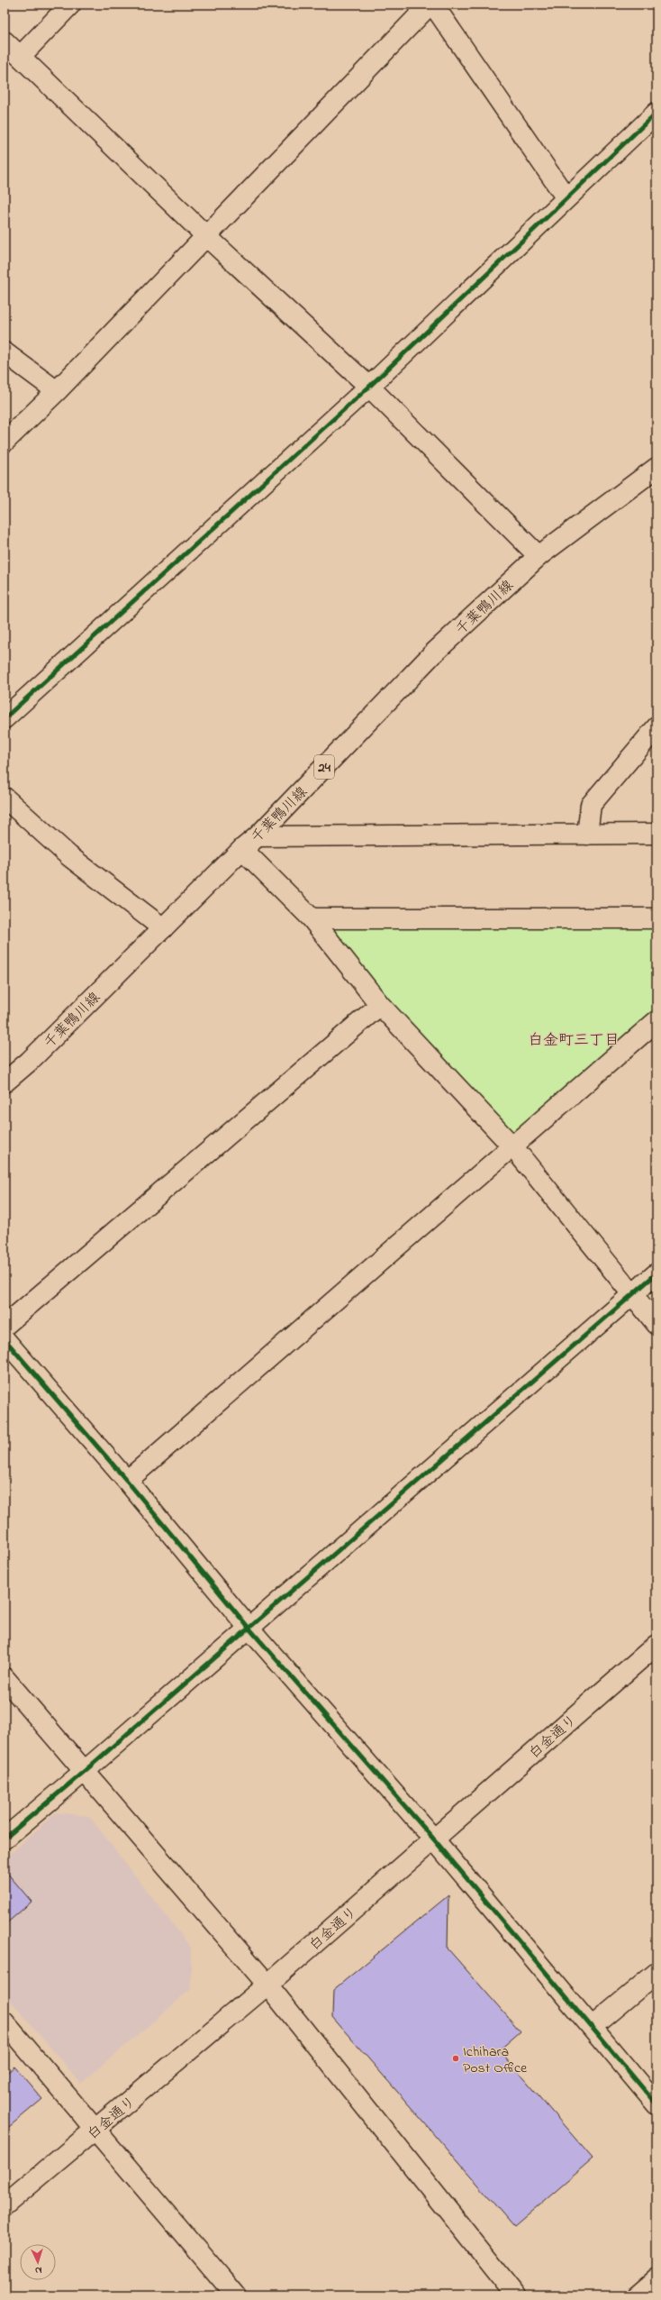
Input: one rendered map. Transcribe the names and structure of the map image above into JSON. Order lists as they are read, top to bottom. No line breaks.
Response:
{"streets":{"street":["千葉鴨川線","24","白金通り"]},"districts":["白金町三丁目"],"places":["Ichihara Post Office"],"north":"bottom"}
